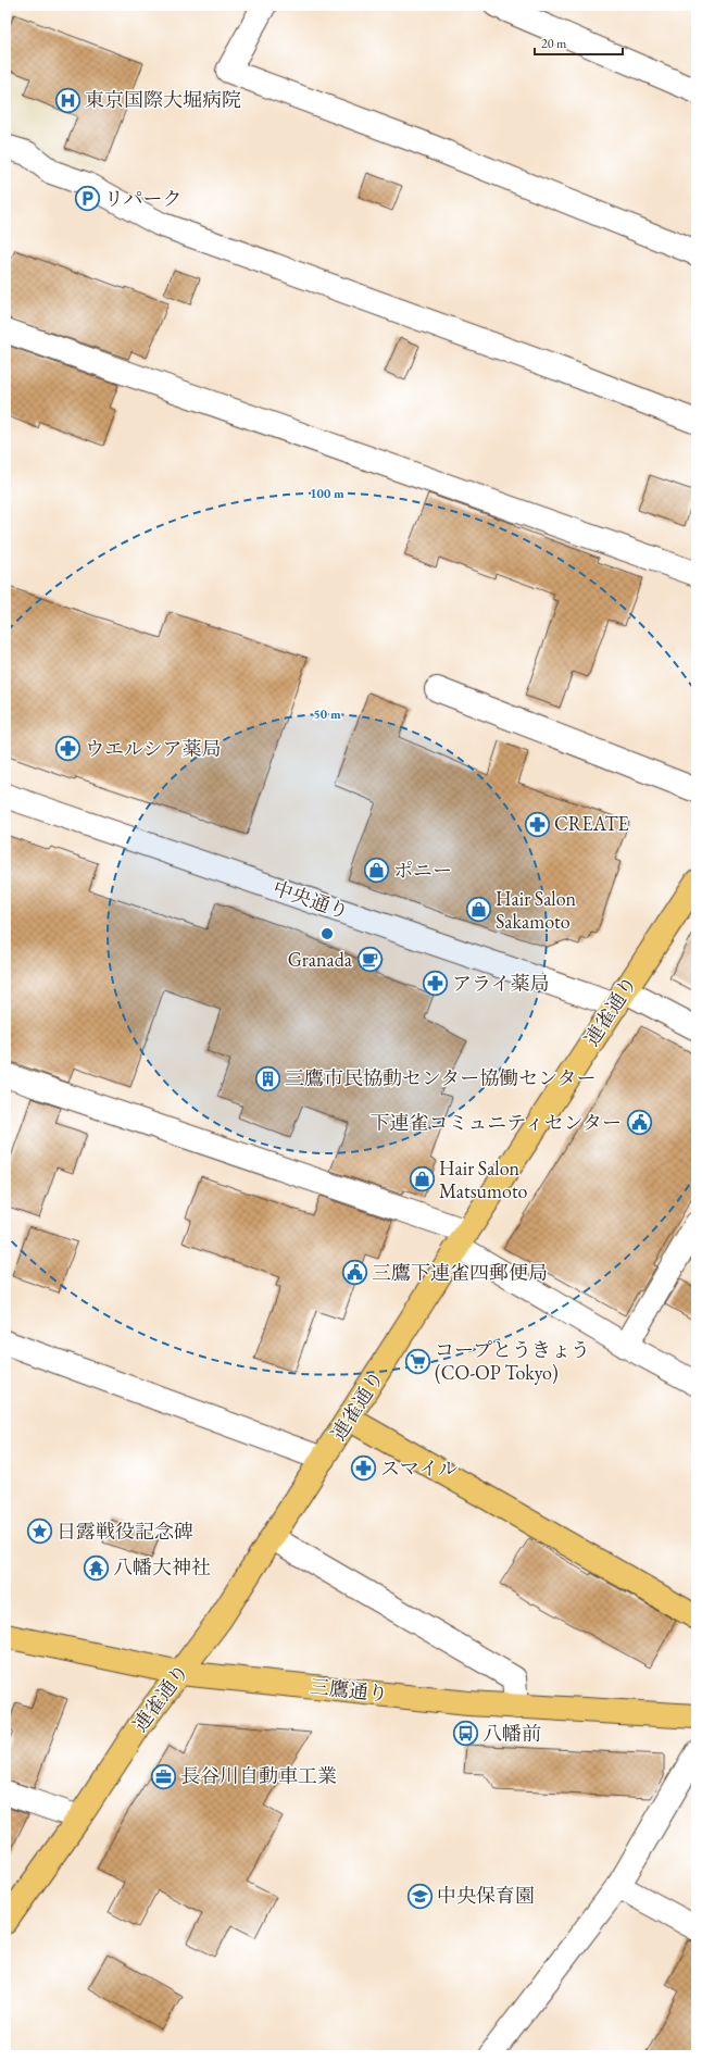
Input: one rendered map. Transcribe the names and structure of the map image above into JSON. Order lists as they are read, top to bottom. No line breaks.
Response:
{"streets":{"main road":["連雀通り","三鷹通り"],"street":["中央通り"]},"crossings":[["中央通り","連雀通り"],["連雀通り","三鷹通り"]],"places":{"hospital":["東京国際大堀病院"],"parking":["リパーク"],"pharmacy":["ウエルシア薬局","CREATE","アライ薬局","スマイル"],"shop":["ポニー","Hair Salon Sakamoto","Hair Salon Matsumoto"],"cafe":["Granada"],"building":["三鷹市民協動センター協働センター"],"public building":["下連雀コミュニティセンター","三鷹下連雀四郵便局"],"supermarket":["コープとうきょう (CO-OP Tokyo)"],"place":["日露戦役記念碑"],"temple":["八幡大神社"],"bus stop":["八幡前"],"office":["長谷川自動車工業"],"school or university":["中央保育園"]},"scale_bar":"20 m","rings":["100 m","50 m"]}
